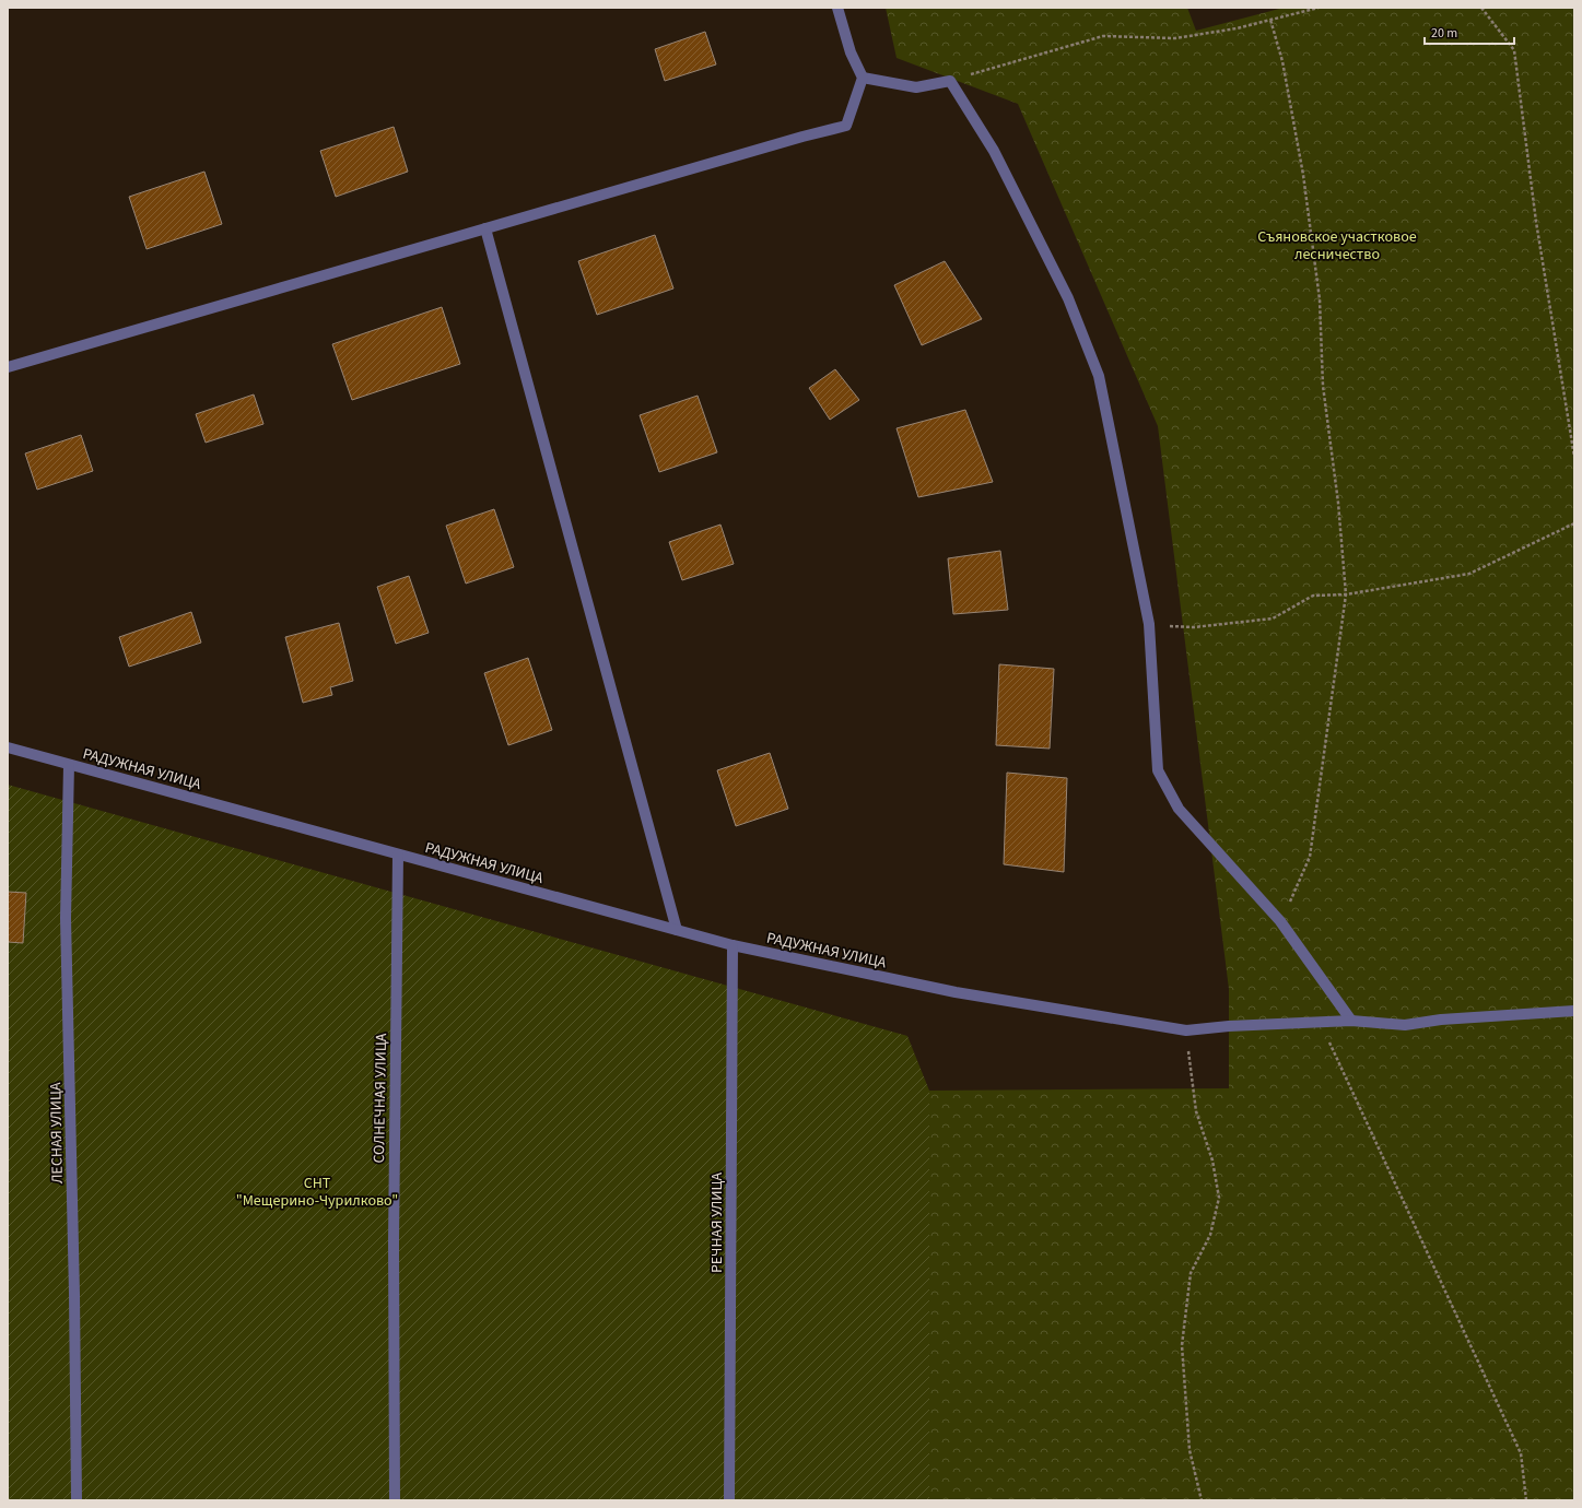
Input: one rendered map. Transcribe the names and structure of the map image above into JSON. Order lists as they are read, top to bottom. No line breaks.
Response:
{"streets":{"street":["РАДУЖНАЯ УЛИЦА","СОЛНЕЧНАЯ УЛИЦА","ЛЕСНАЯ УЛИЦА","РЕЧНАЯ УЛИЦА"]},"crossings":[["РАДУЖНАЯ УЛИЦА","СОЛНЕЧНАЯ УЛИЦА"],["РАДУЖНАЯ УЛИЦА","ЛЕСНАЯ УЛИЦА"],["РАДУЖНАЯ УЛИЦА","РЕЧНАЯ УЛИЦА"]],"parks":["Съяновское участковое лесничество","СНТ \"Мещерино-Чурилково\""],"scale_bar":"20 m"}
